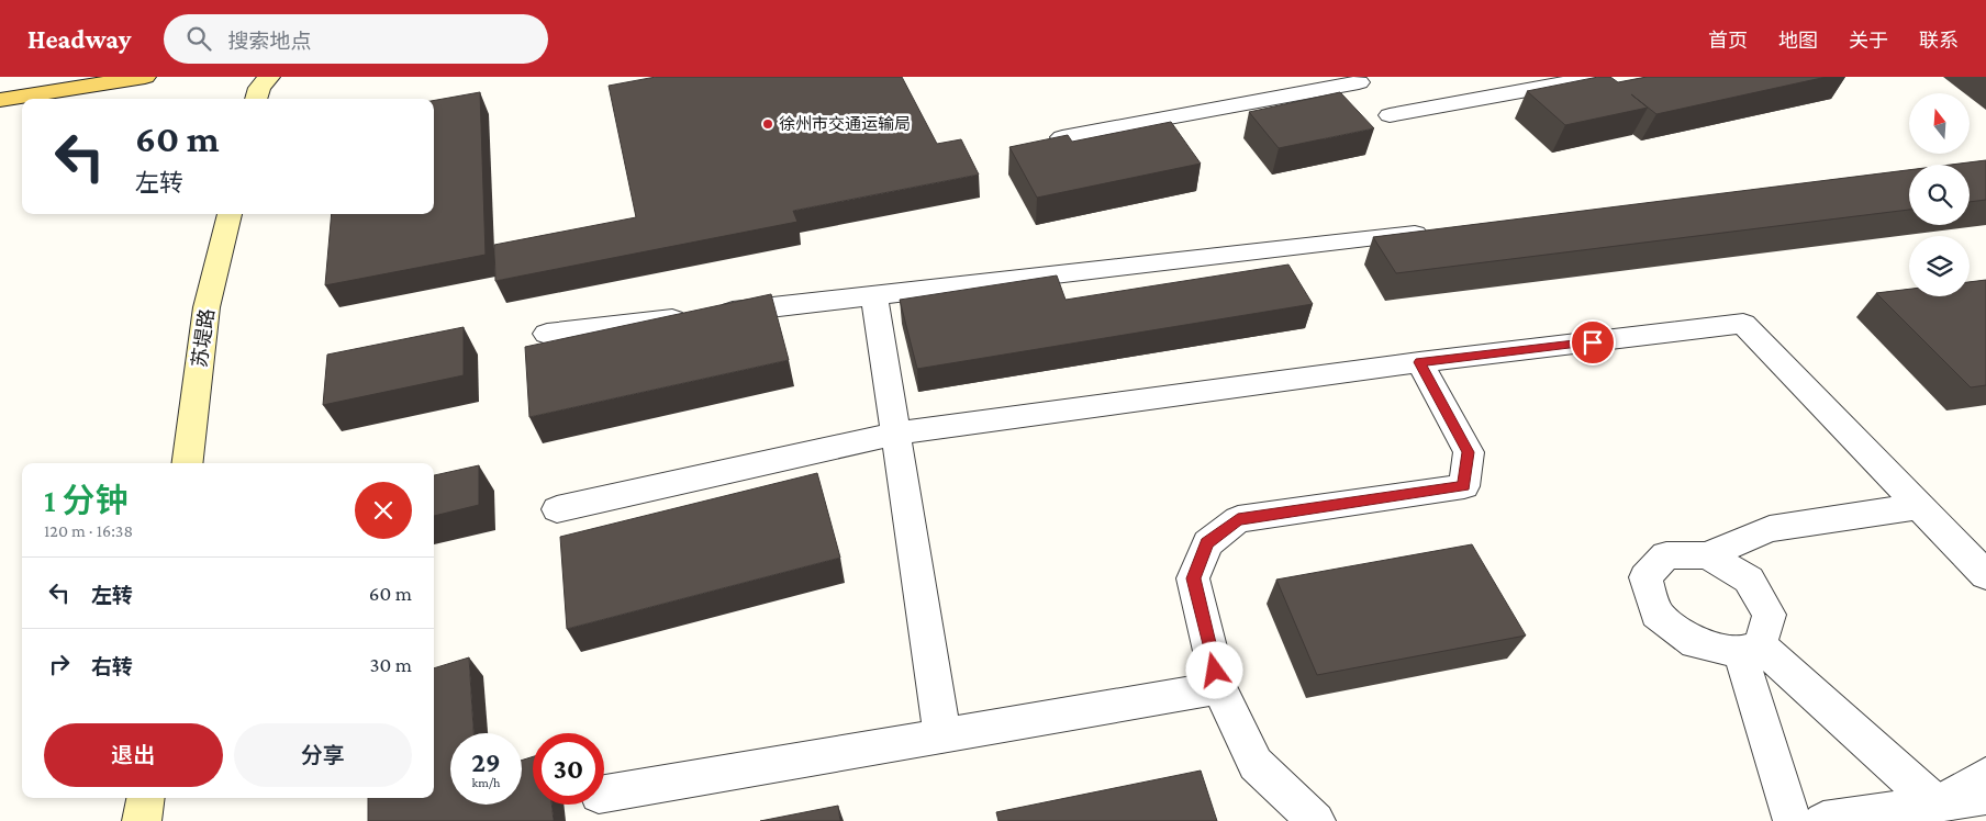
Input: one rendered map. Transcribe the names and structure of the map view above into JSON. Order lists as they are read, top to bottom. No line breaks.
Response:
{"streets":{"street":["苏堤路"]},"places":["徐州市交通运输局"],"north":"top","page":{"header":"Headway","search":"搜索地点","nav":["首页","地图","关于","联系"],"turn":["60 m","左转"],"heading":["1 分钟","120 m · 16:38"],"list":[{"name":"左转","value":"60 m"},{"name":"右转","value":"30 m"}],"buttons":["退出","分享"],"speed":"29 km/h","limit":"30"}}
